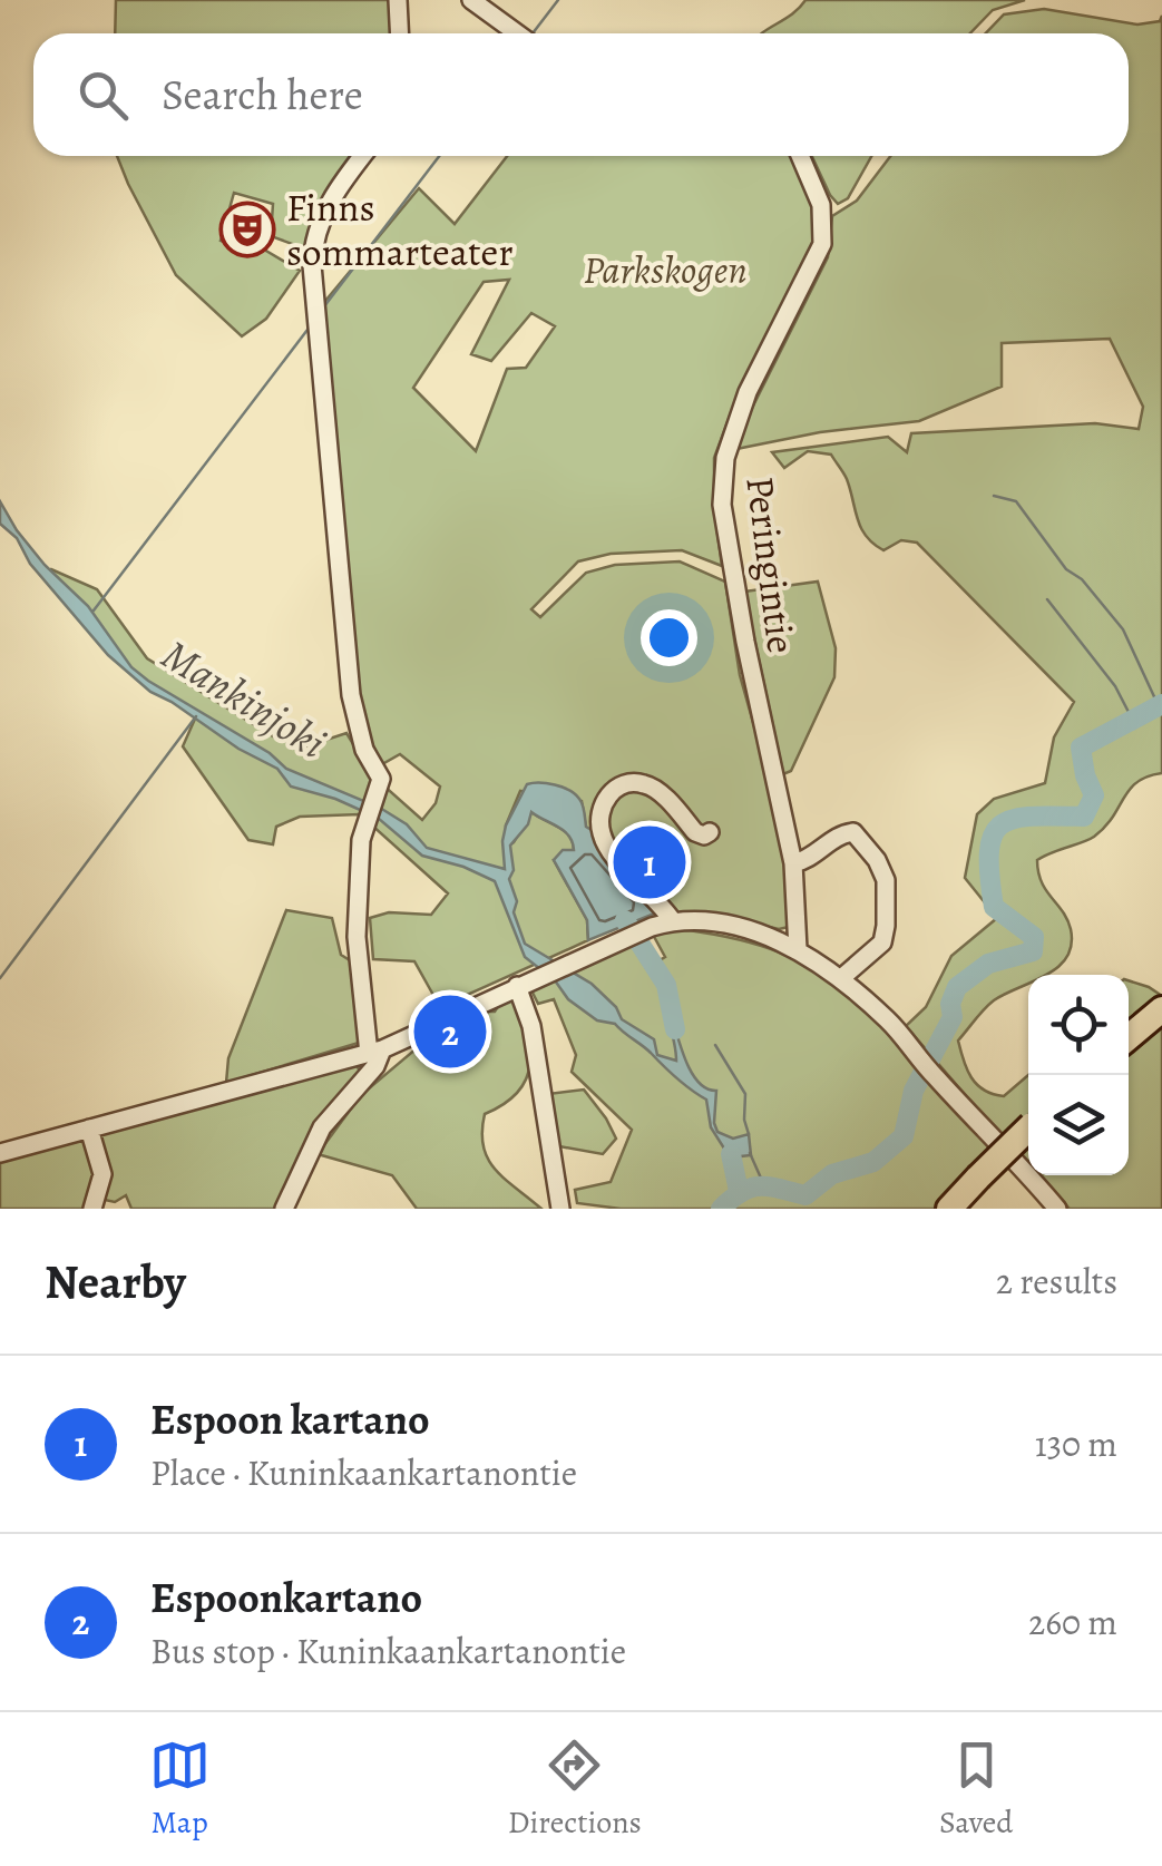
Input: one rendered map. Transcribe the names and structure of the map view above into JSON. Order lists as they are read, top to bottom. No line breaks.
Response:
{"streets":{"street":["Peringintie"]},"water":["Mankinjoki"],"parks":["Parkskogen"],"places":{"theatre":["Finns sommarteater"]},"page":{"search":"Search here","pins":["1","2"],"heading":["Nearby","2 results"],"list":[{"mark":"1","name":"Espoon kartano","note":"Place · Kuninkaankartanontie","value":"130 m"},{"mark":"2","name":"Espoonkartano","note":"Bus stop · Kuninkaankartanontie","value":"260 m"}],"nav":["Map","Directions","Saved"]}}
